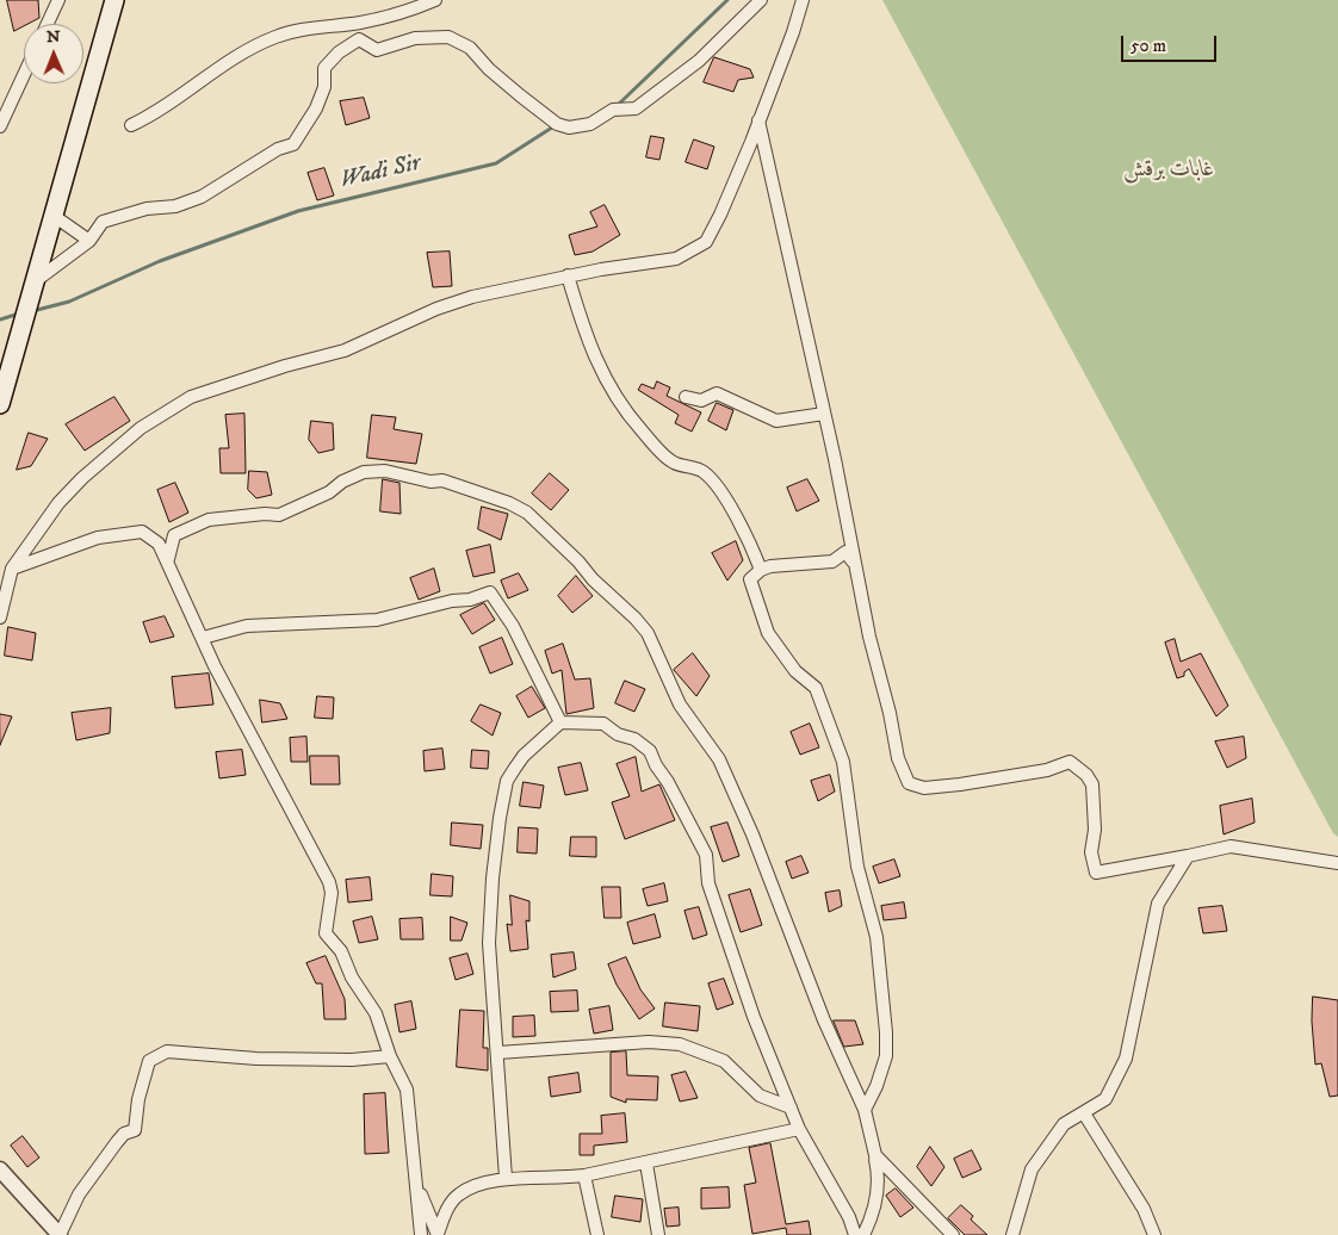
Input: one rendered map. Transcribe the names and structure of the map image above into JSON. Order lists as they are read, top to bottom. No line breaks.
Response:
{"water":["Wadi Sir"],"parks":["غابات برقش"],"scale_bar":"50 m","north":"top"}
